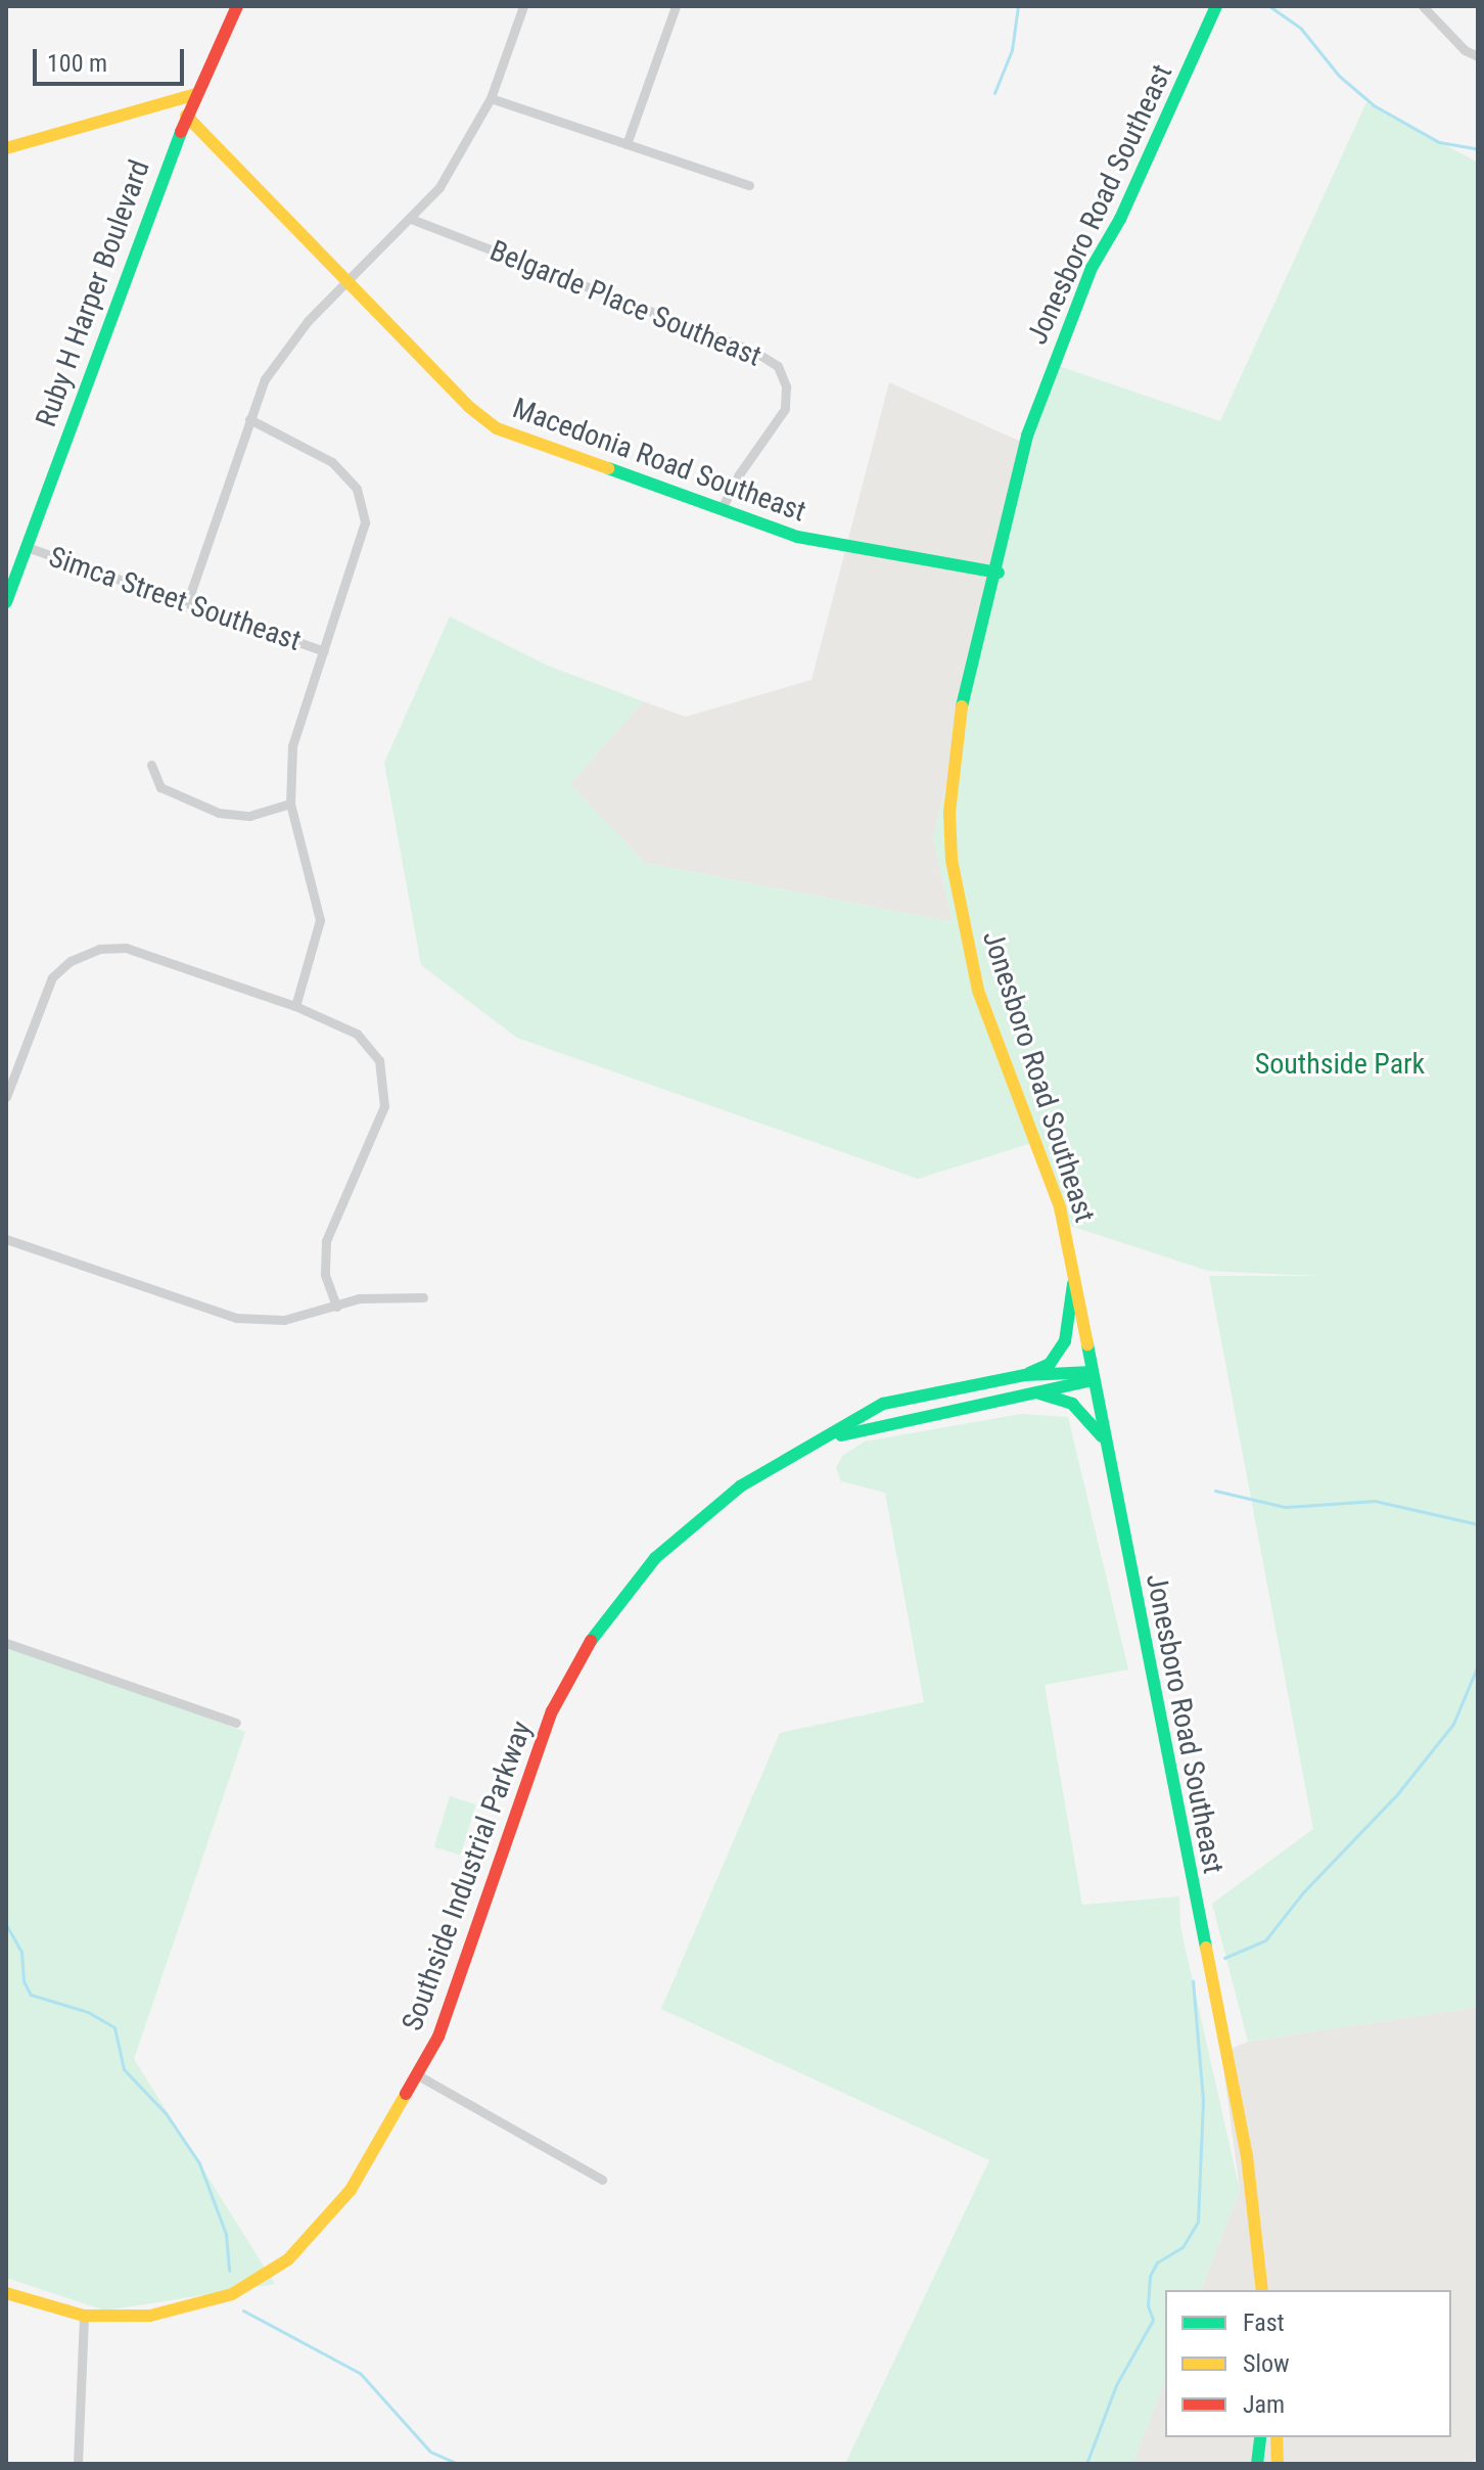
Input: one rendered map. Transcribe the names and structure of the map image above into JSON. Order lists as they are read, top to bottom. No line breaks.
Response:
{"streets":{"main road":["Jonesboro Road Southeast","Ruby H Harper Boulevard","Macedonia Road Southeast","Southside Industrial Parkway"],"street":["Belgarde Place Southeast","Simca Street Southeast"]},"crossings":[["Jonesboro Road Southeast","Macedonia Road Southeast"],["Jonesboro Road Southeast","Southside Industrial Parkway"],["Ruby H Harper Boulevard","Macedonia Road Southeast"],["Ruby H Harper Boulevard","Simca Street Southeast"],["Belgarde Place Southeast","Macedonia Road Southeast"]],"parks":["Southside Park"],"legend":["Fast","Slow","Jam"],"scale_bar":"100 m"}
